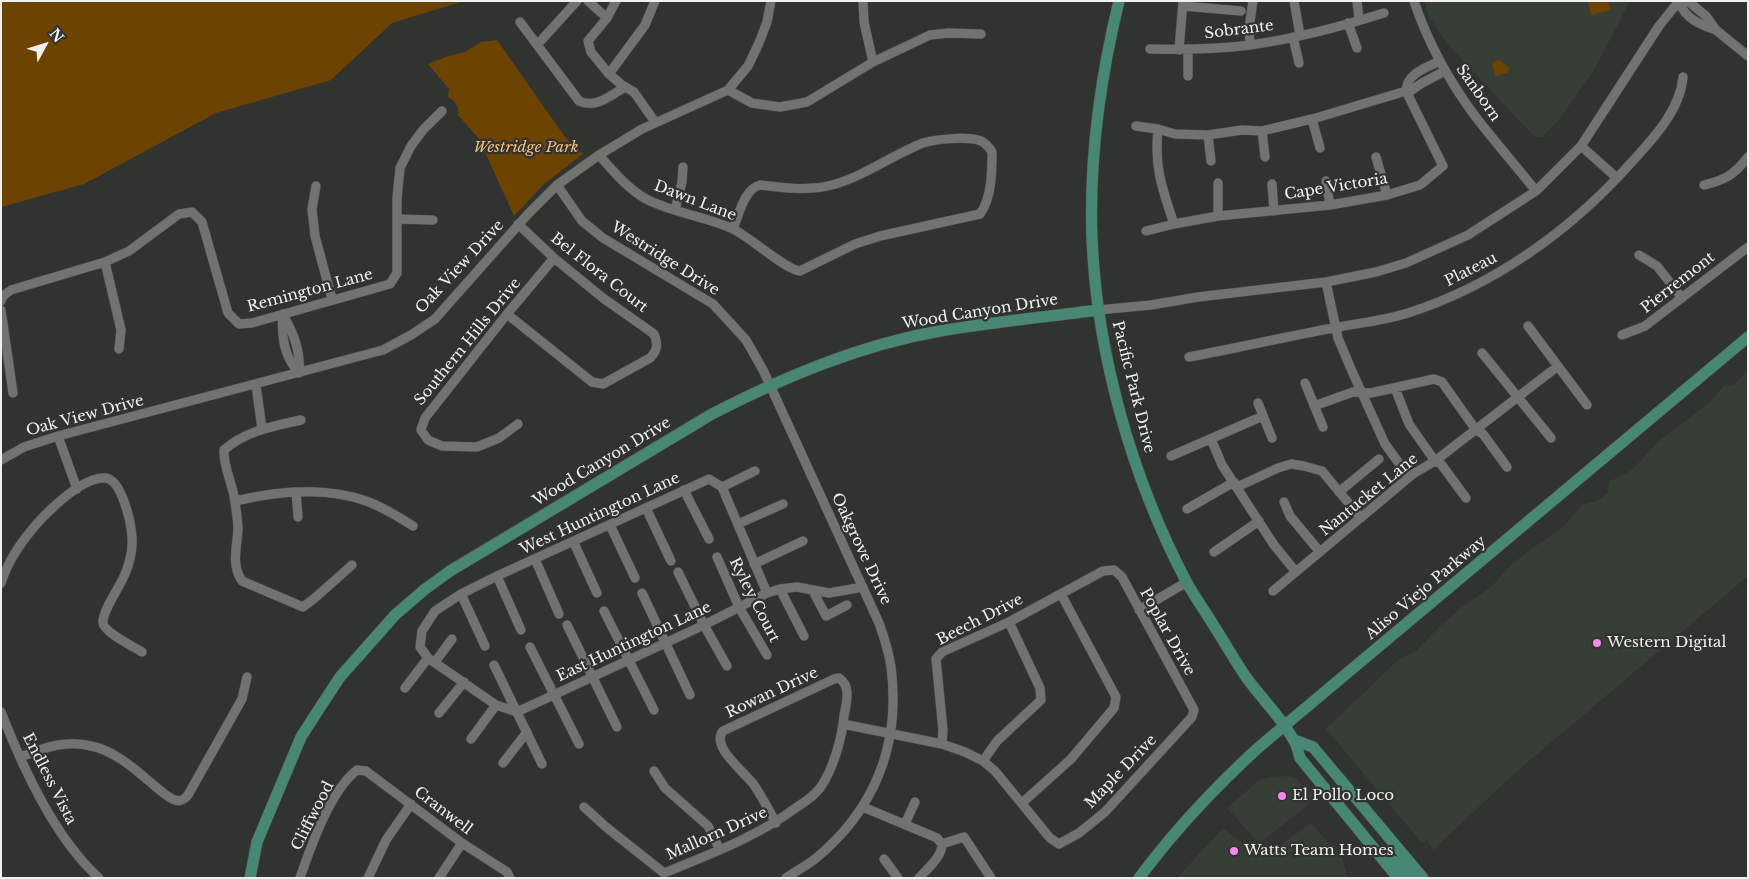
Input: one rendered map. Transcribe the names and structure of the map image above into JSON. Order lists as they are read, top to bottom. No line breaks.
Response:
{"streets":{"main road":["Wood Canyon Drive","Pacific Park Drive","Aliso Viejo Parkway"],"street":["Sobrante","Sanborn","Cape Victoria","Dawn Lane","Westridge Drive","Oak View Drive","Plateau","Bel Flora Court","Pierremont","Remington Lane","Southern Hills Drive","Nantucket Lane","West Huntington Lane","Oakgrove Drive","Ryley Court","Beech Drive","Poplar Drive","East Huntington Lane","Rowan Drive","Maple Drive","Endless Vista","Cranwell","Cliffwood","Mallorn Drive"]},"crossings":[["Sanborn","Wood Canyon Drive"],["Dawn Lane","Oak View Drive"],["Westridge Drive","Oak View Drive"],["Westridge Drive","Wood Canyon Drive"],["Westridge Drive","Oakgrove Drive"],["Oak View Drive","Bel Flora Court"],["Bel Flora Court","Southern Hills Drive"],["Wood Canyon Drive","Pacific Park Drive"],["Wood Canyon Drive","Oakgrove Drive"],["Pacific Park Drive","Aliso Viejo Parkway"],["Oakgrove Drive","East Huntington Lane"],["Ryley Court","East Huntington Lane"],["Beech Drive","Poplar Drive"],["Poplar Drive","Maple Drive"],["Rowan Drive","Mallorn Drive"],["Cranwell","Cliffwood"]],"parks":["Westridge Park"],"places":["Western Digital","El Pollo Loco","Watts Team Homes"],"north":"top right"}
